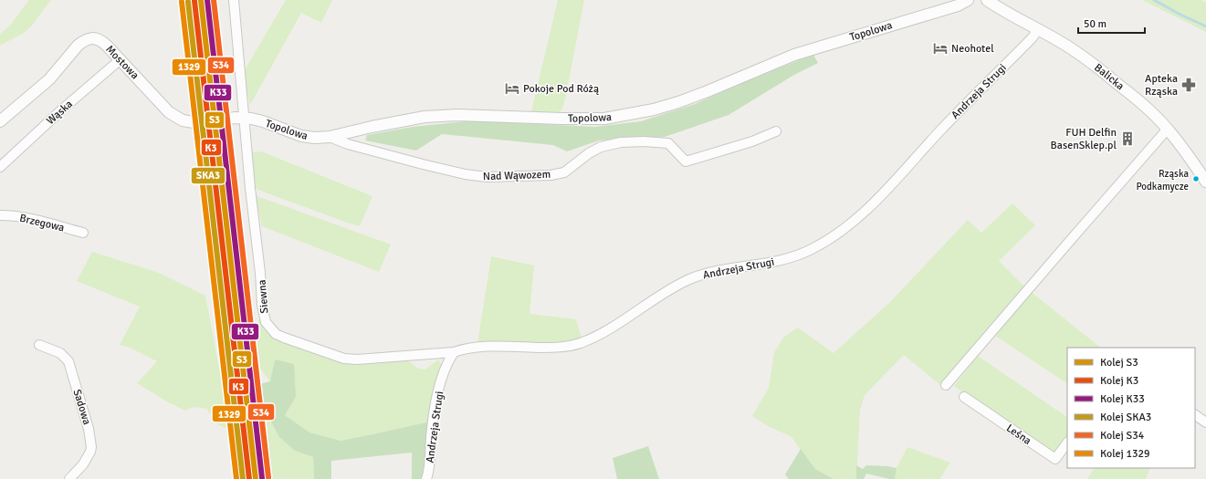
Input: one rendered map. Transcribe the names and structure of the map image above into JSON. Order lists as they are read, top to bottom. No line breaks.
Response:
{"streets":{"street":["Topolowa","Mostowa","Balicka","Andrzeja Strugi","Wąska","Nad Wąwozem","Brzegowa","Siewna","Sadowa","Leśna"]},"crossings":[["Topolowa","Mostowa"],["Topolowa","Nad Wąwozem"],["Topolowa","Siewna"],["Mostowa","Wąska"],["Balicka","Andrzeja Strugi"],["Andrzeja Strugi","Siewna"]],"places":{"hotel":["Neohotel","Pokoje Pod Różą"],"pharmacy":["Apteka Rząska"],"building":["FUH Delfin BasenSklep.pl"],"other":["Rząska Podkamycze"]},"lines":["rail line S3","rail line K33","rail line S34","rail line K3","rail line SKA3","rail line 1329"],"legend":["Kolej S3","Kolej K3","Kolej K33","Kolej SKA3","Kolej S34","Kolej 1329"],"scale_bar":"50 m"}
